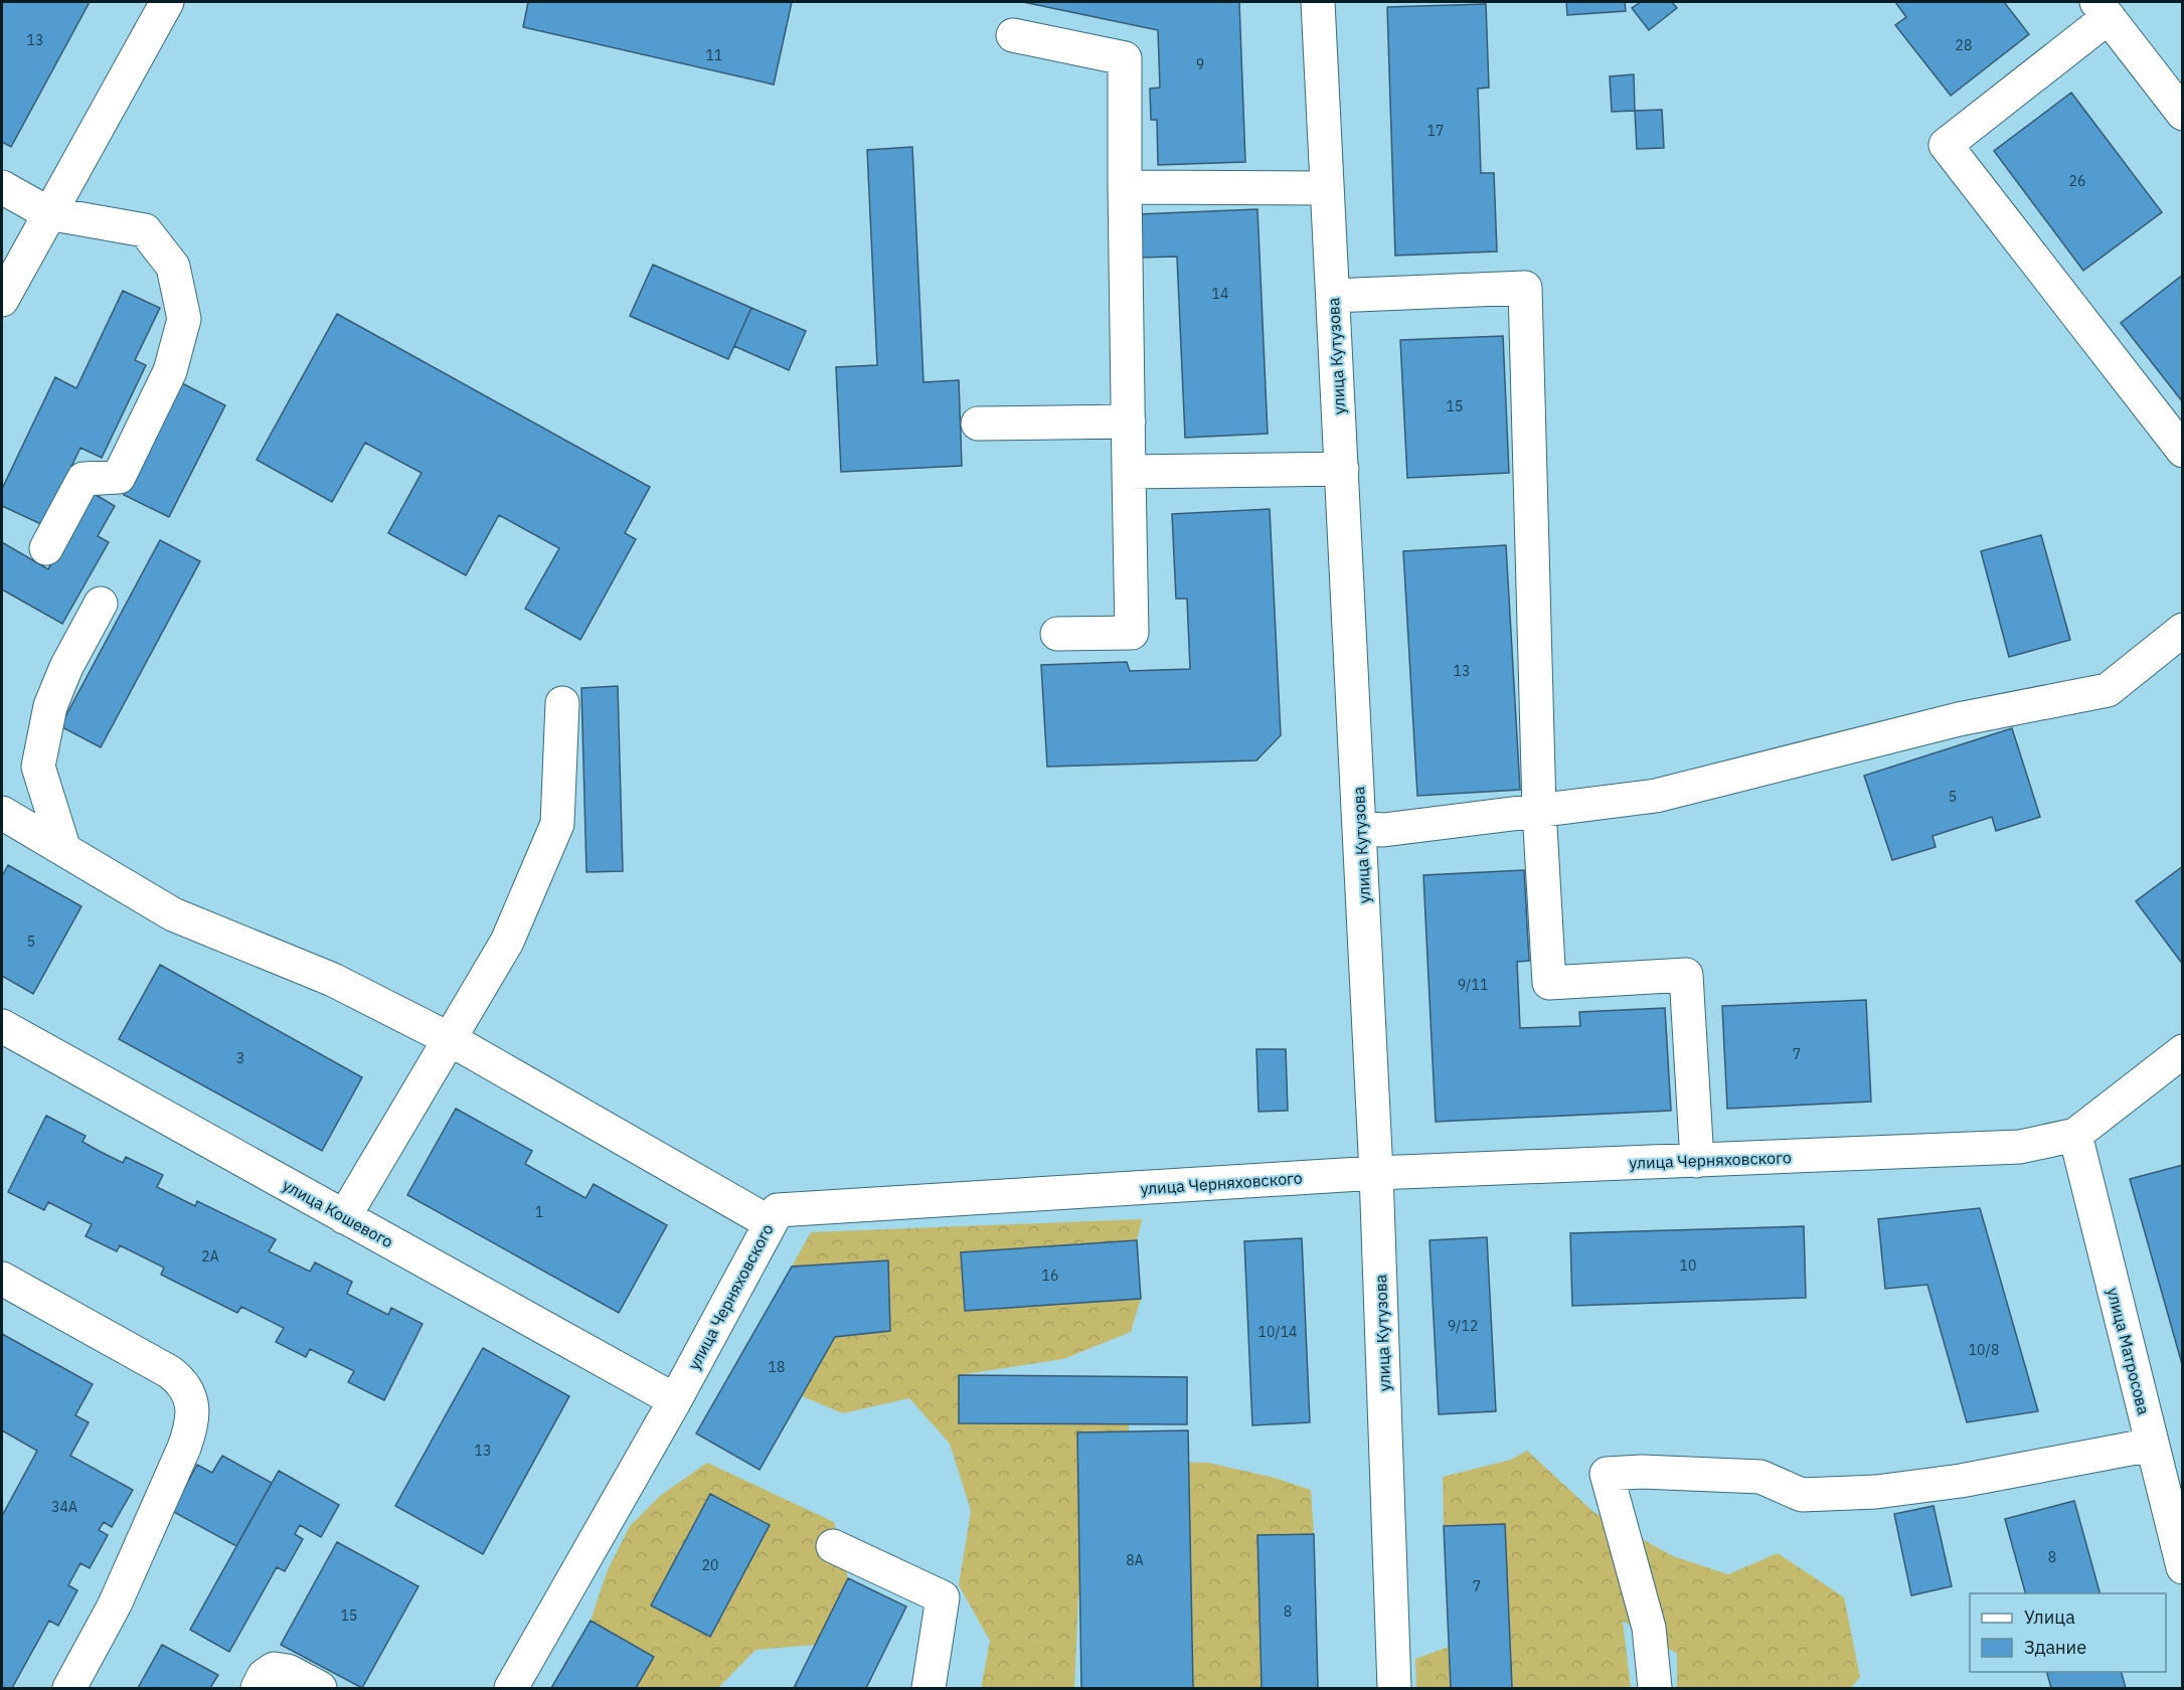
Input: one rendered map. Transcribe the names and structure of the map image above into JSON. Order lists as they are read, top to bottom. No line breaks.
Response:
{"streets":{"street":["улица Кутузова","улица Черняховского","улица Кошевого","улица Матросова"]},"crossings":[["улица Кутузова","улица Черняховского"],["улица Черняховского","улица Кошевого"],["улица Черняховского","улица Матросова"]],"house_numbers":["13","28","11","9","17","26","14","15","13","5","5","9/11","7","3","1","2А","10","16","9/12","10/14","10/8","18","13","34А","8","8А","20","7","8","15"],"legend":["Улица","Здание"]}
